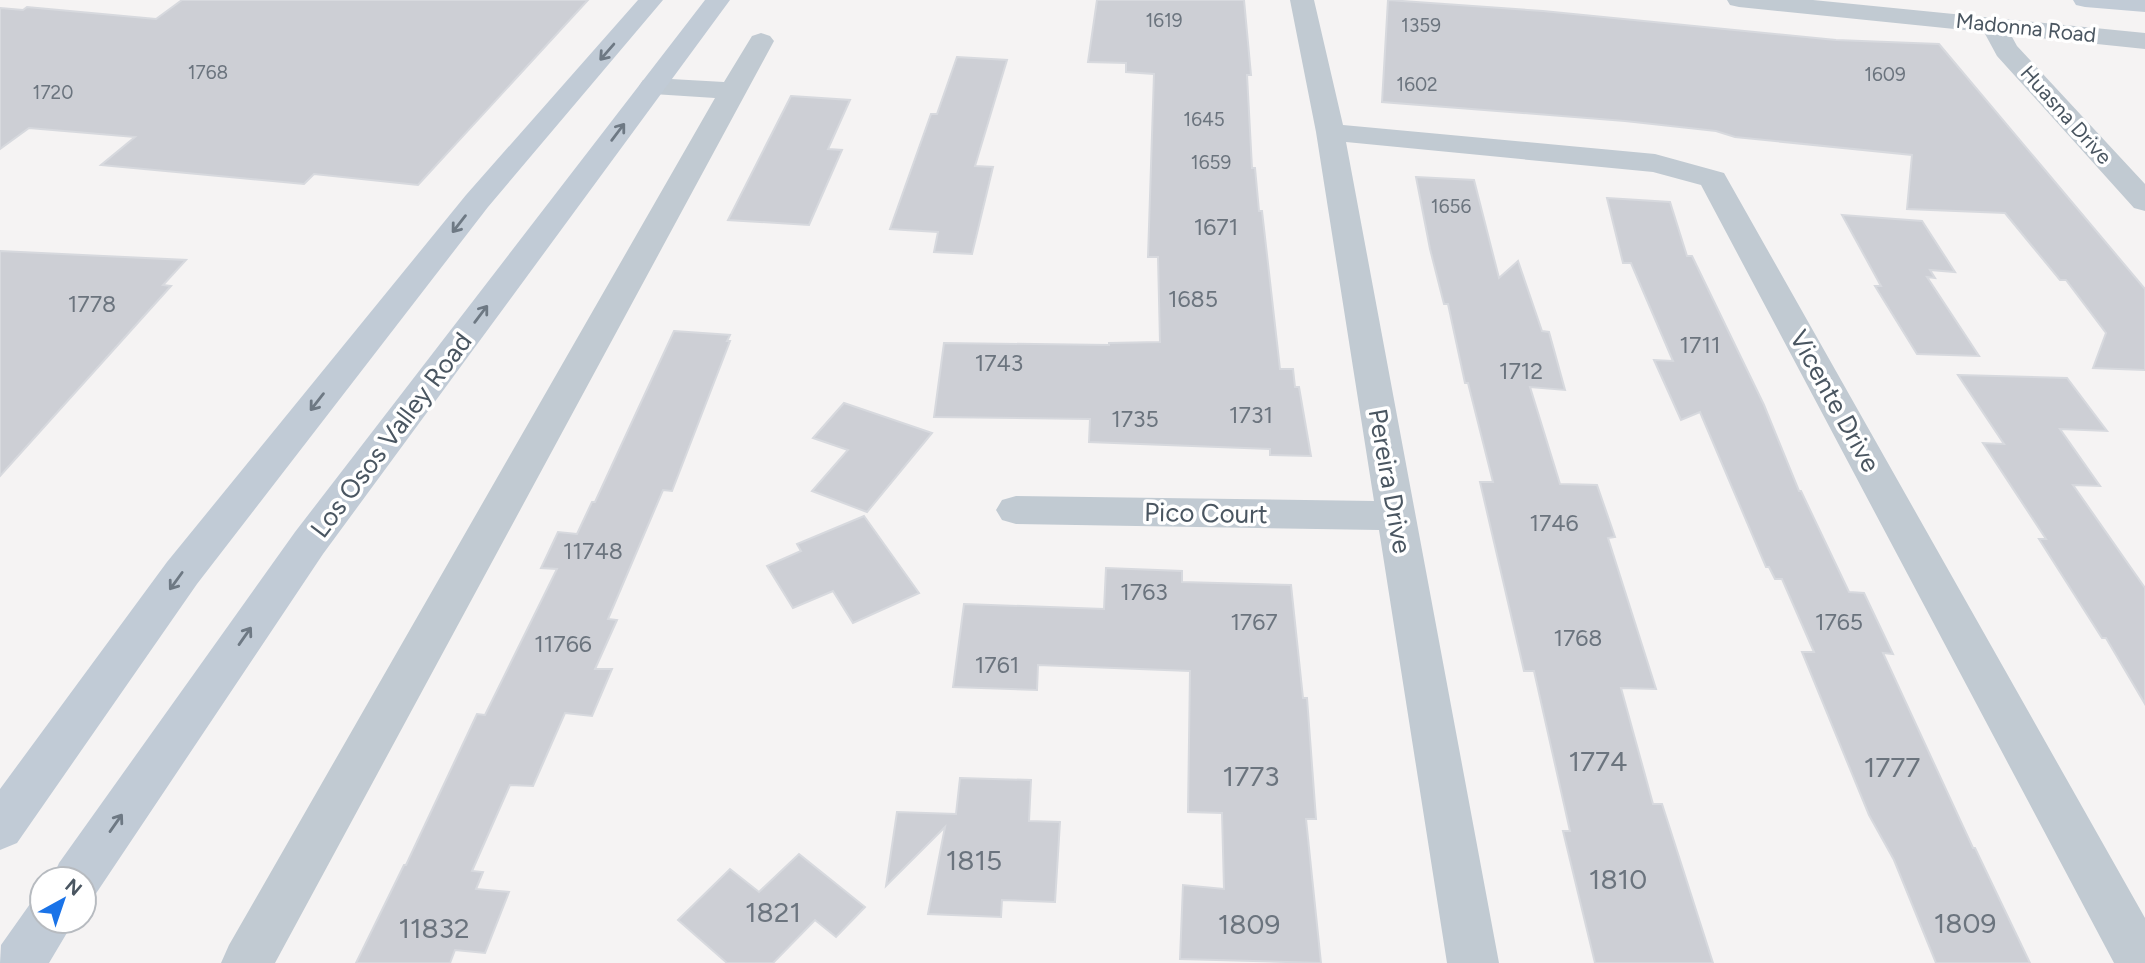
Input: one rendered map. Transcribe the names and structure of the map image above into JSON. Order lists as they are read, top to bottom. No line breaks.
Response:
{"streets":{"main road":["Madonna Road","Los Osos Valley Road"],"street":["Huasna Drive","Vicente Drive","Pereira Drive","Pico Court"]},"crossings":[["Madonna Road","Huasna Drive"],["Vicente Drive","Pereira Drive"],["Pereira Drive","Pico Court"]],"house_numbers":["1619","1359","1768","1609","1602","1720","1645","1659","1656","1671","1685","1778","1711","1743","1712","1731","1735","1746","11748","1763","1767","1765","1768","11766","1761","1774","1777","1773","1815","1810","1821","1809","1809","11832"],"north":"top right"}
